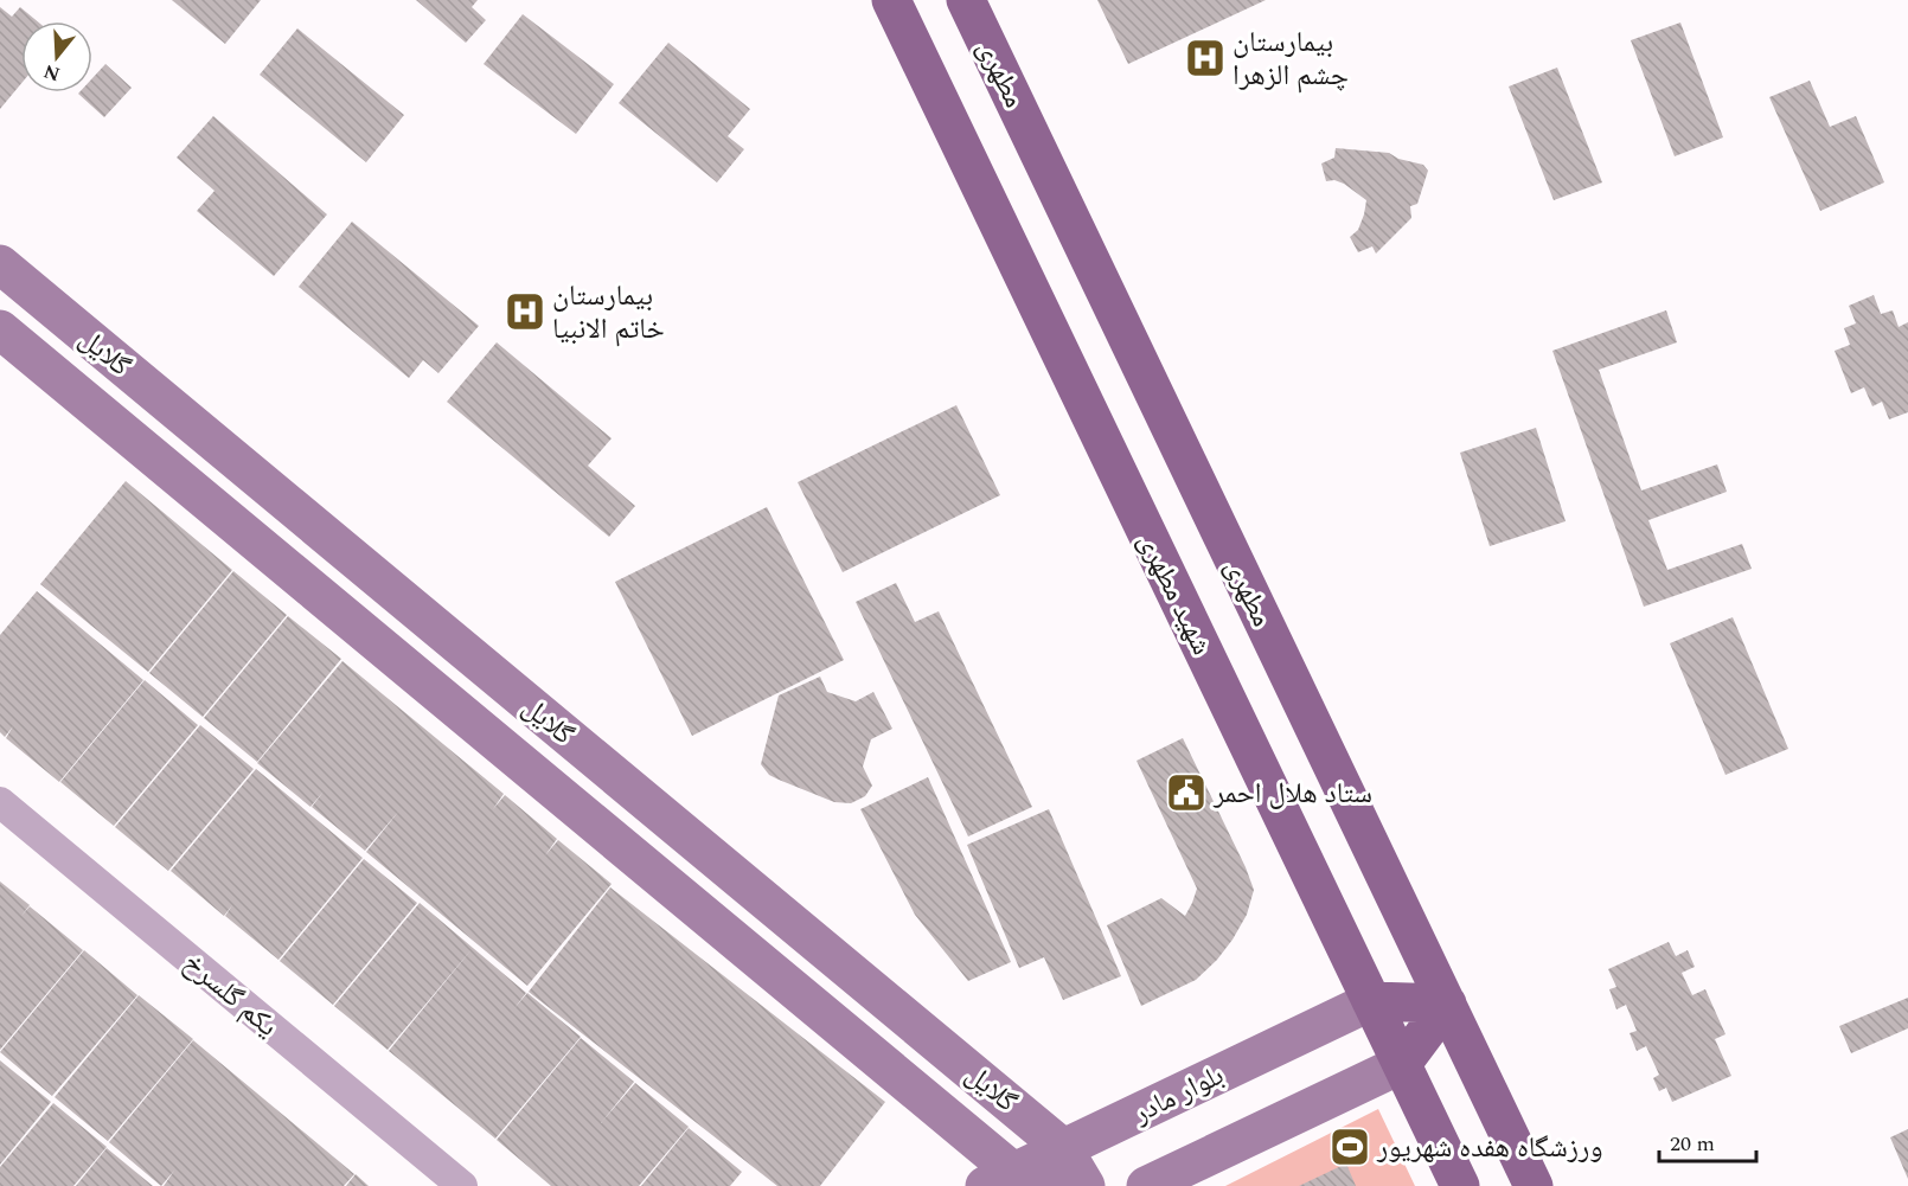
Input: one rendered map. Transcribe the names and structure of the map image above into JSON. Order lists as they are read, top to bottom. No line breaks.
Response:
{"streets":{"main road":["مطهری","شهید مطهری"],"street":["گلایل","یکم گلسرخ","بلوار مادر"]},"crossings":[["گلایل","بلوار مادر"],["شهید مطهری","بلوار مادر"]],"places":{"hospital":["بیمارستان چشم الزهرا","بیمارستان خاتم الانبیا"],"public building":["ستاد هلال احمر"],"sports":["ورزشگاه هفده شهریور"]},"scale_bar":"20 m","north":"bottom"}
